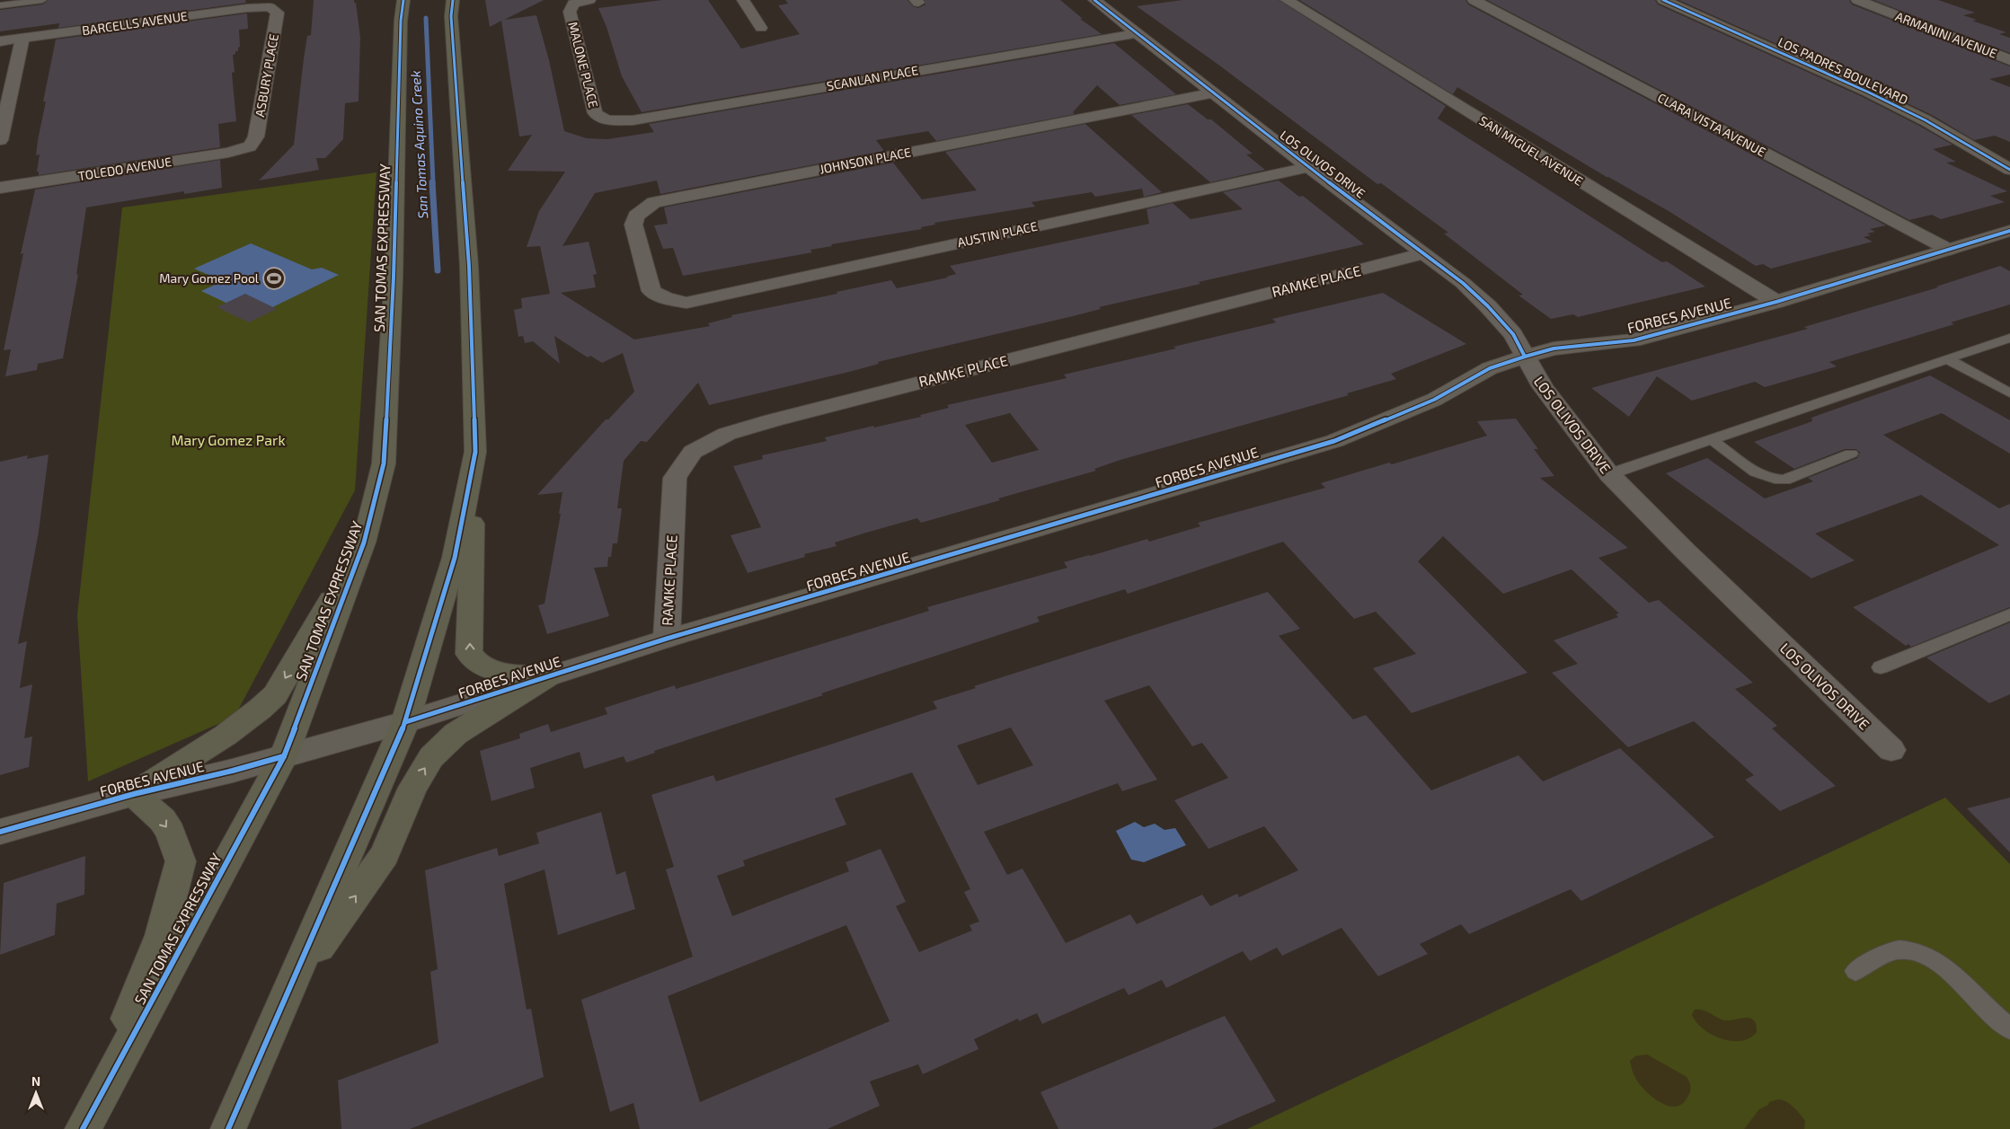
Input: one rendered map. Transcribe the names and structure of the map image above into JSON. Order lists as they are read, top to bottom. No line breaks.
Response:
{"streets":{"highway":["SAN TOMAS EXPRESSWAY"],"street":["BARCELLS AVENUE","ARMANINI AVENUE","MALONE PLACE","LOS PADRES BOULEVARD","ASBURY PLACE","SCANLAN PLACE","CLARA VISTA AVENUE","SAN MIGUEL AVENUE","JOHNSON PLACE","LOS OLIVOS DRIVE","TOLEDO AVENUE","AUSTIN PLACE","RAMKE PLACE","FORBES AVENUE"]},"crossings":[["BARCELLS AVENUE","ASBURY PLACE"],["MALONE PLACE","SCANLAN PLACE"],["ASBURY PLACE","TOLEDO AVENUE"],["SCANLAN PLACE","LOS OLIVOS DRIVE"],["CLARA VISTA AVENUE","FORBES AVENUE"],["SAN MIGUEL AVENUE","FORBES AVENUE"],["JOHNSON PLACE","LOS OLIVOS DRIVE"],["JOHNSON PLACE","AUSTIN PLACE"],["LOS OLIVOS DRIVE","AUSTIN PLACE"],["LOS OLIVOS DRIVE","RAMKE PLACE"],["LOS OLIVOS DRIVE","FORBES AVENUE"],["SAN TOMAS EXPRESSWAY","FORBES AVENUE"],["RAMKE PLACE","FORBES AVENUE"]],"water":["San Tomas Aquino Creek"],"parks":["Mary Gomez Park"],"places":{"sports":["Mary Gomez Pool"]},"north":"top"}
